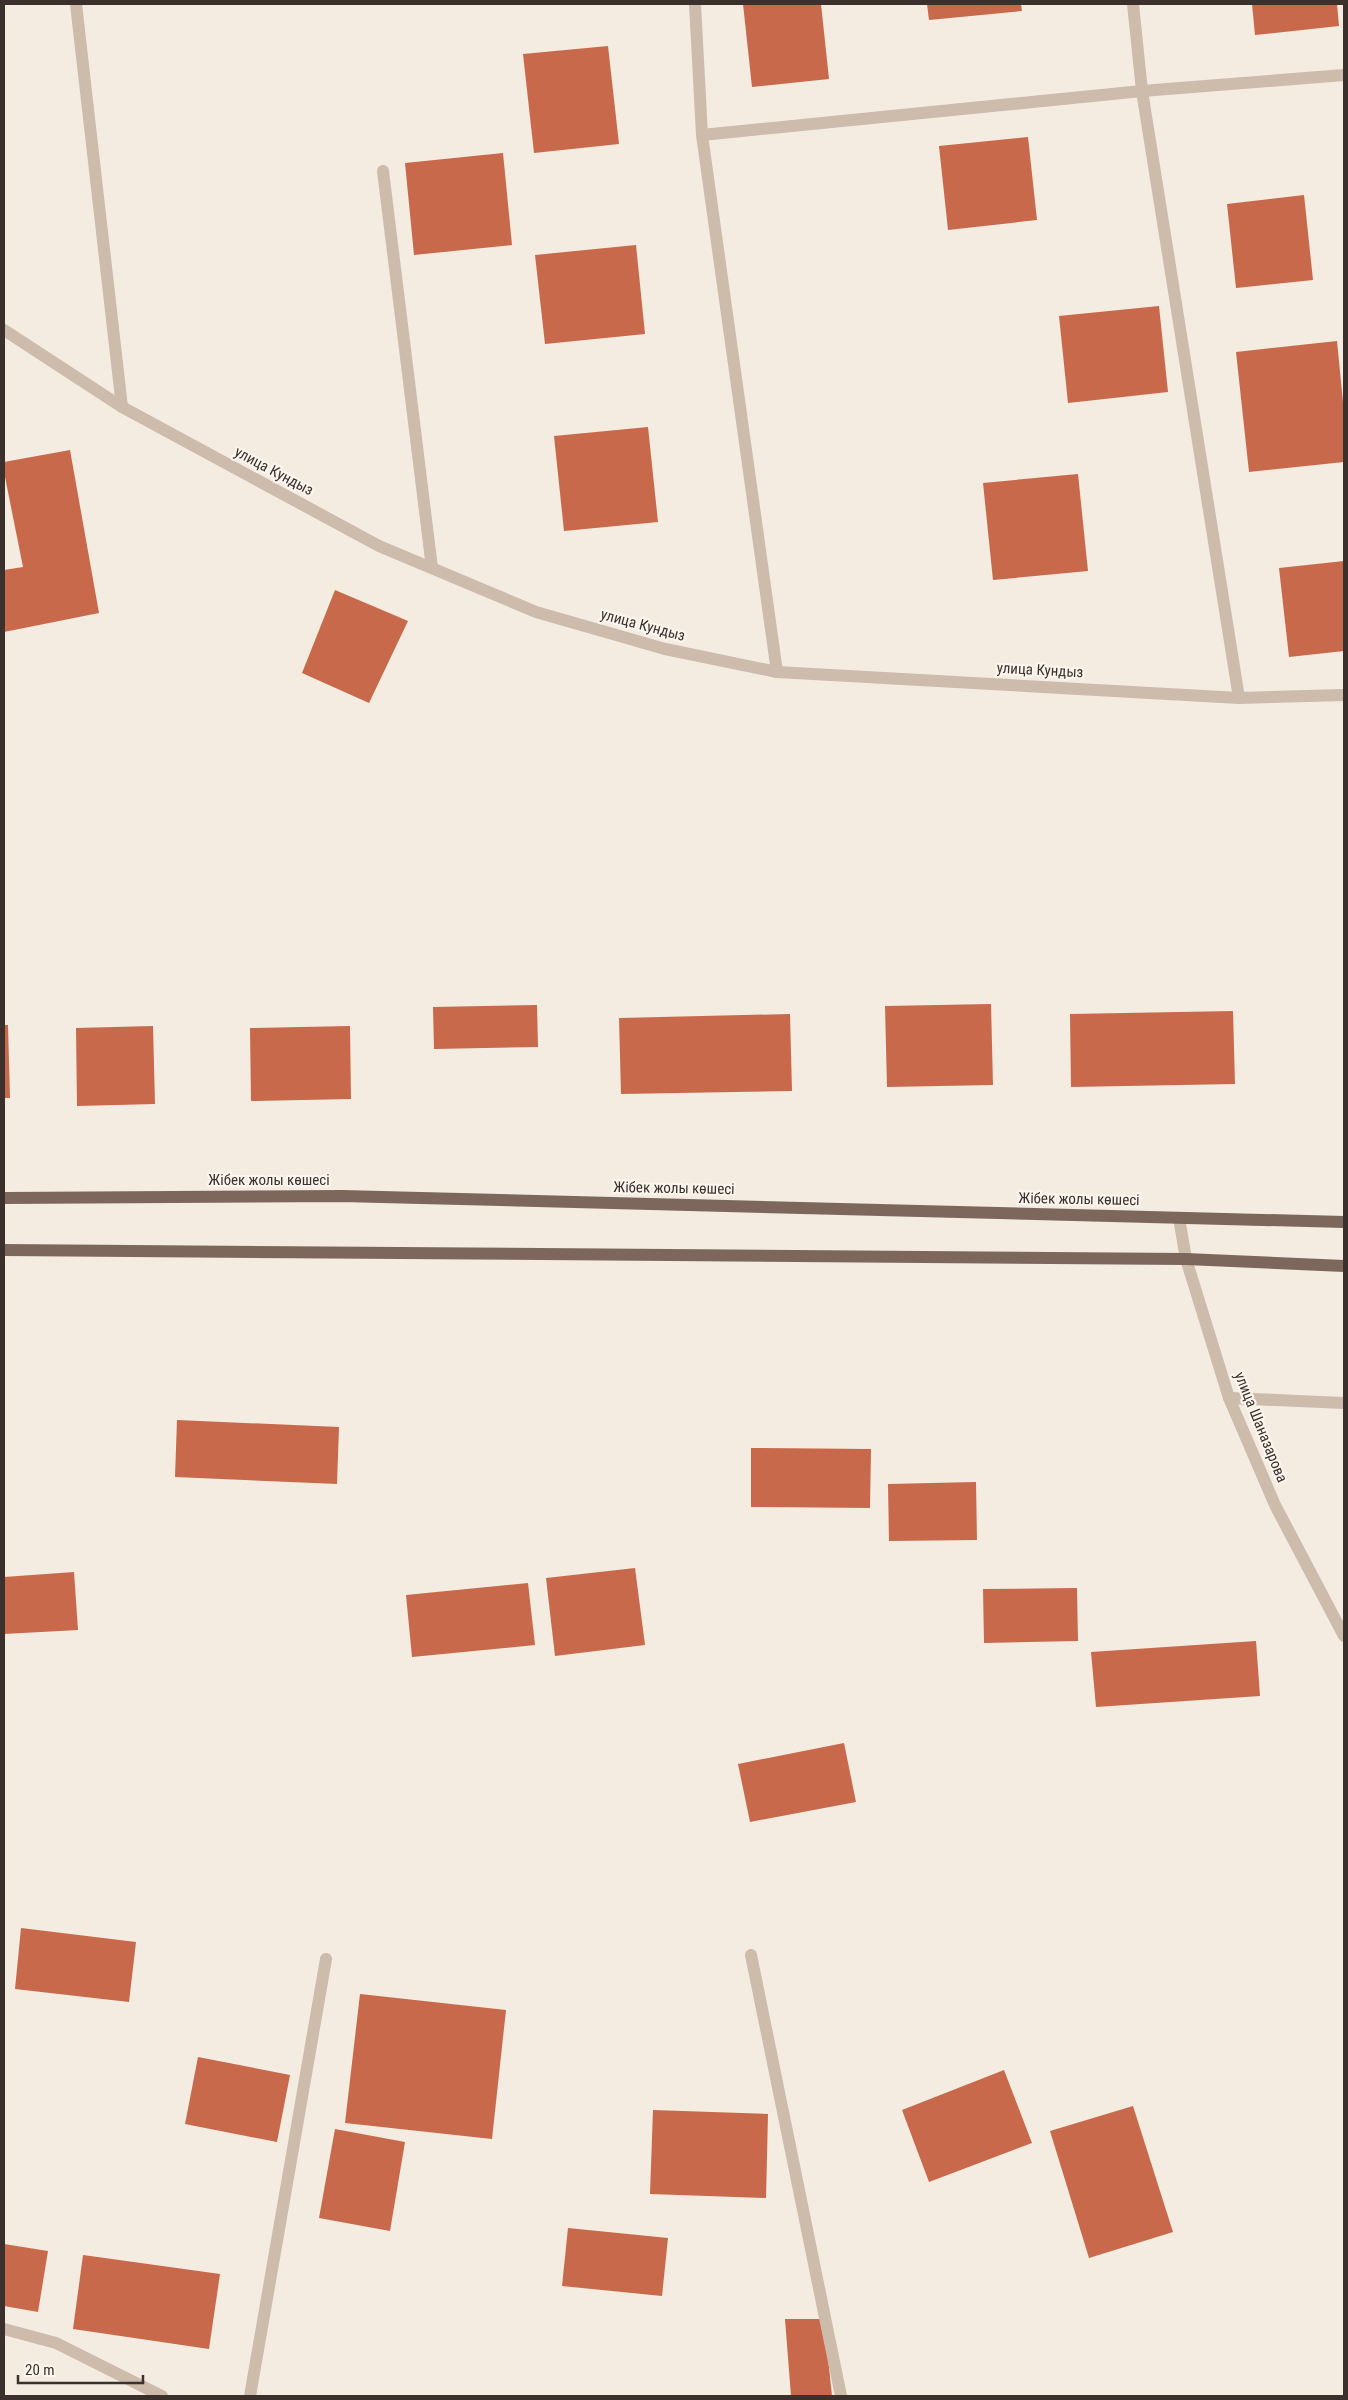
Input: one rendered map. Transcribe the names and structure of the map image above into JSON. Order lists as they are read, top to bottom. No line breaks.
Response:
{"streets":{"main road":["Жібек жолы көшесі"],"street":["улица Кундыз","улица Шаназарова"]},"crossings":[["Жібек жолы көшесі","улица Шаназарова"]],"scale_bar":"20 m"}
